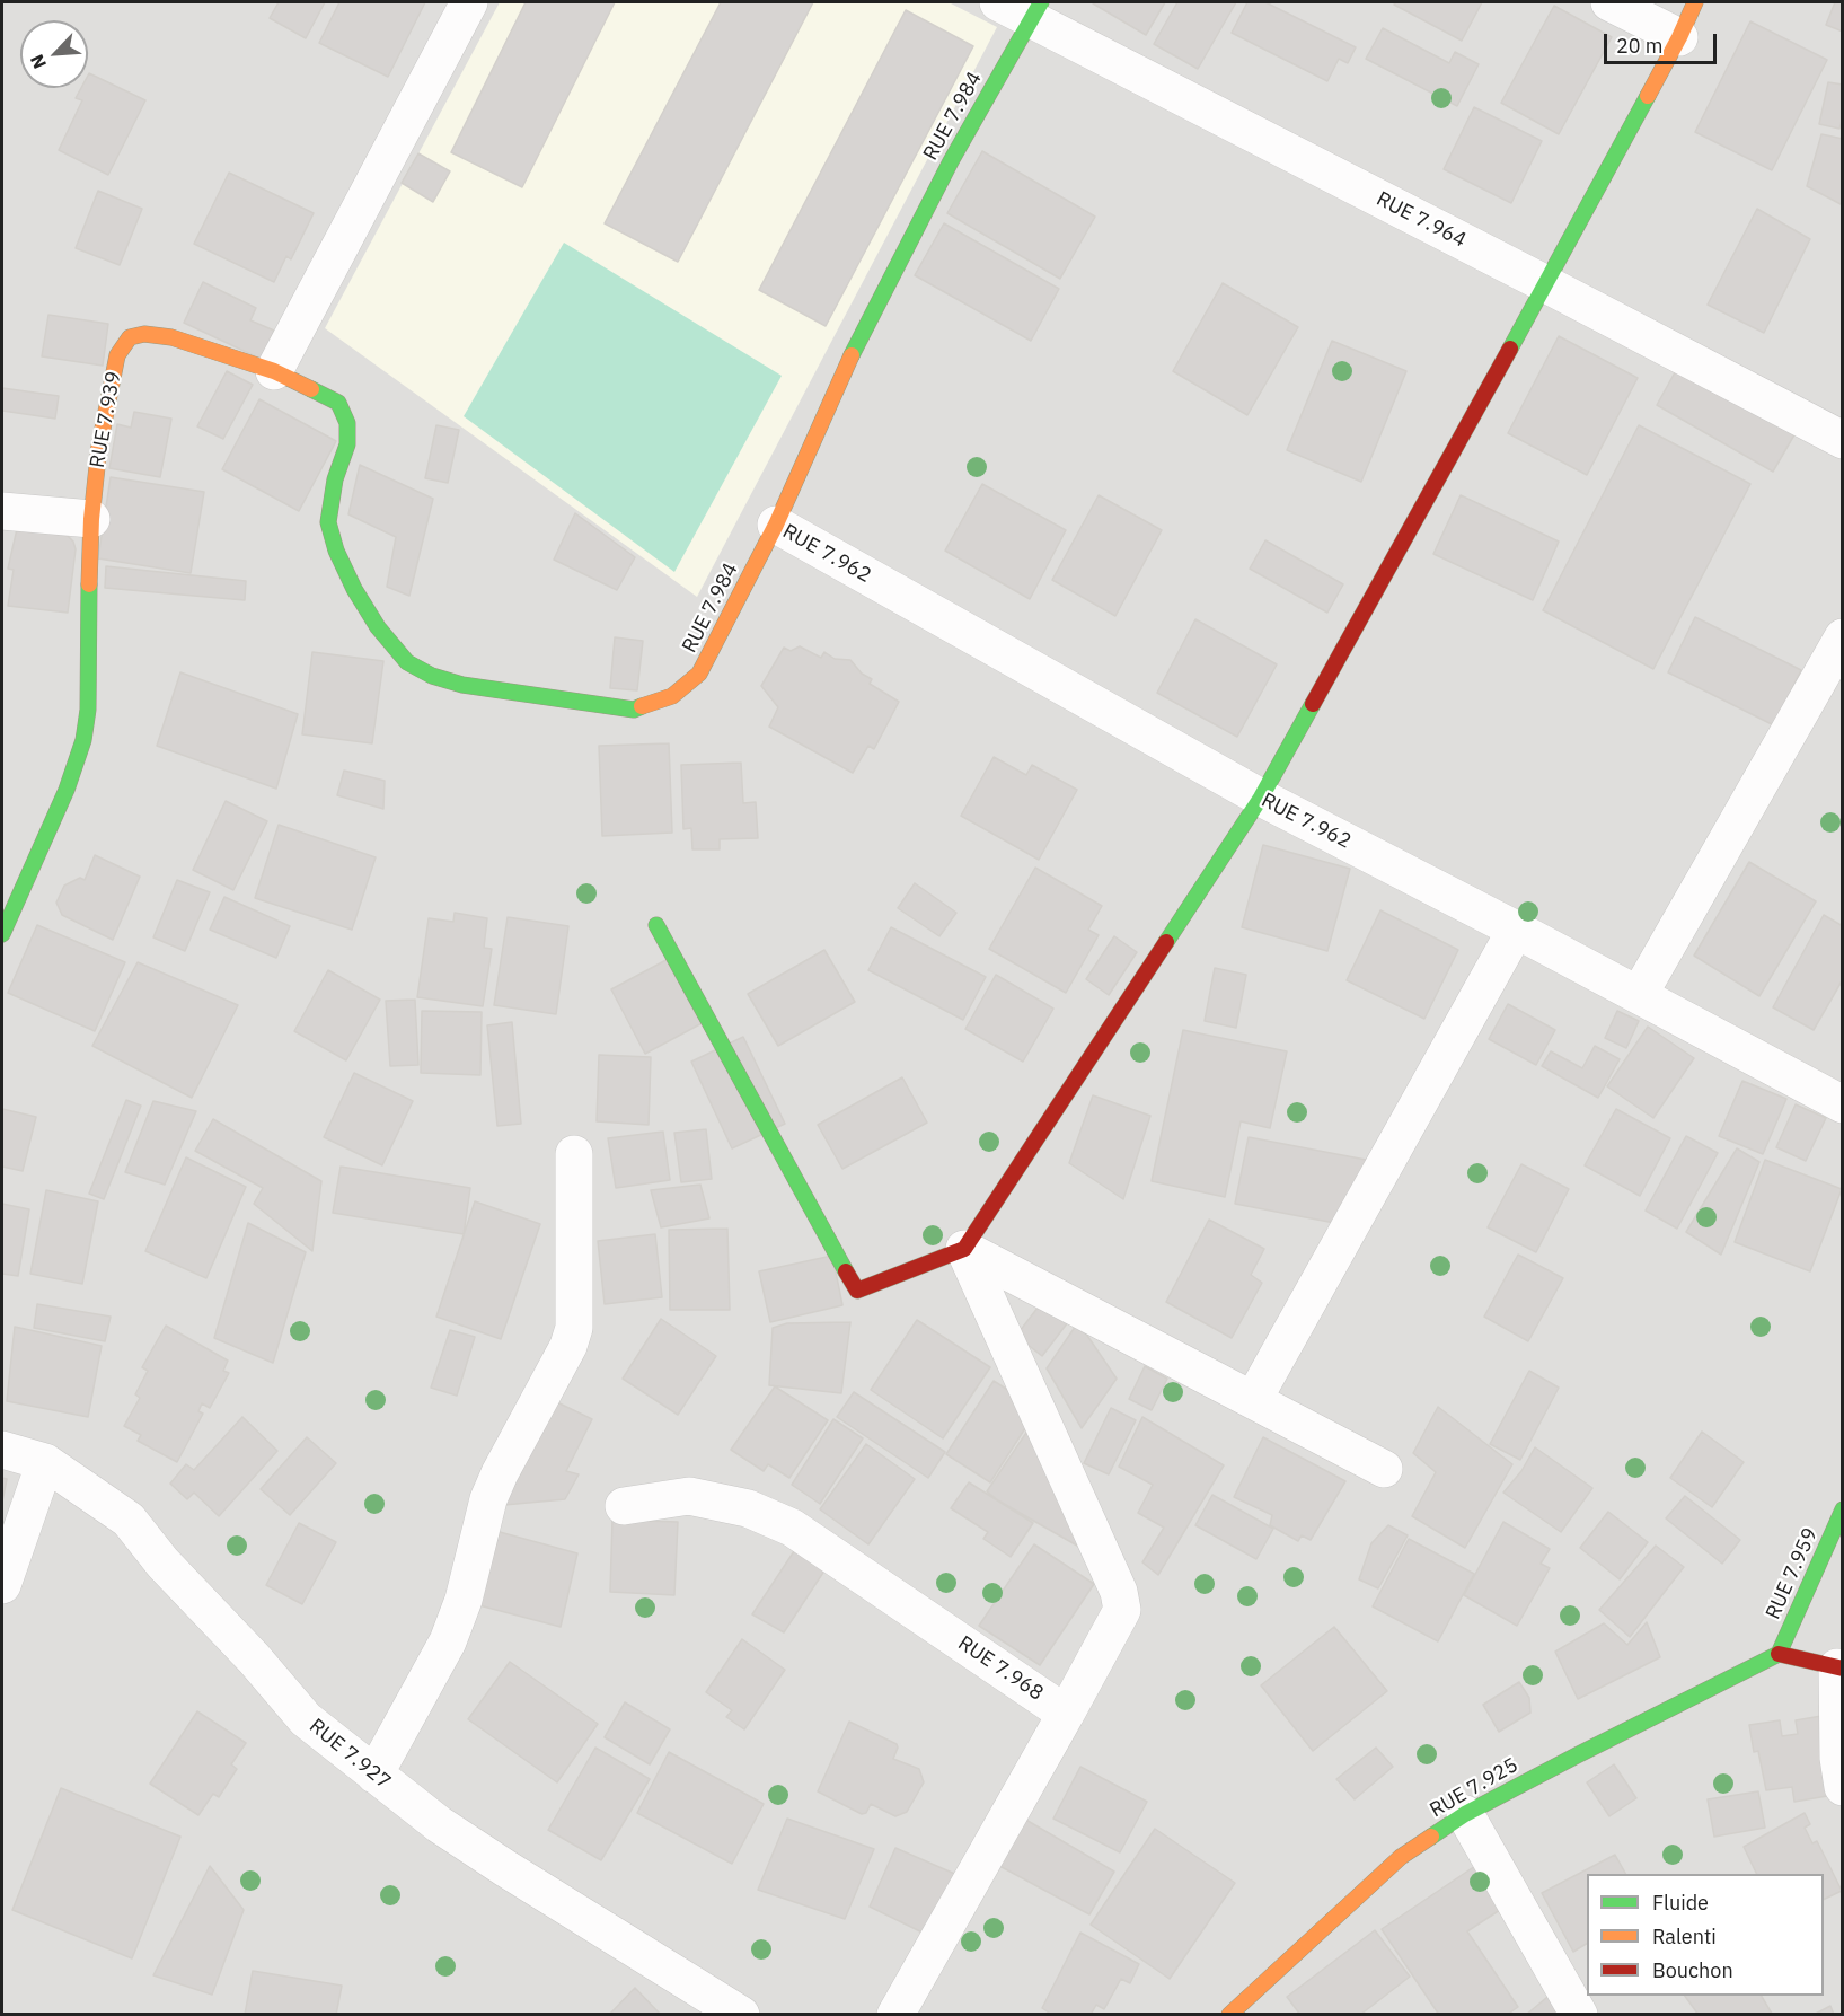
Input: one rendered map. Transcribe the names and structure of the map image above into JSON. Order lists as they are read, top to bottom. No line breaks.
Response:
{"streets":{"street":["RUE 7.984","RUE 7.964","RUE 7.939","RUE 7.962","RUE 7.959","RUE 7.968","RUE 7.927","RUE 7.925"]},"crossings":[["RUE 7.984","RUE 7.964"],["RUE 7.984","RUE 7.939"],["RUE 7.984","RUE 7.962"],["RUE 7.959","RUE 7.925"]],"legend":["Fluide","Ralenti","Bouchon"],"scale_bar":"20 m","north":"bottom left"}
